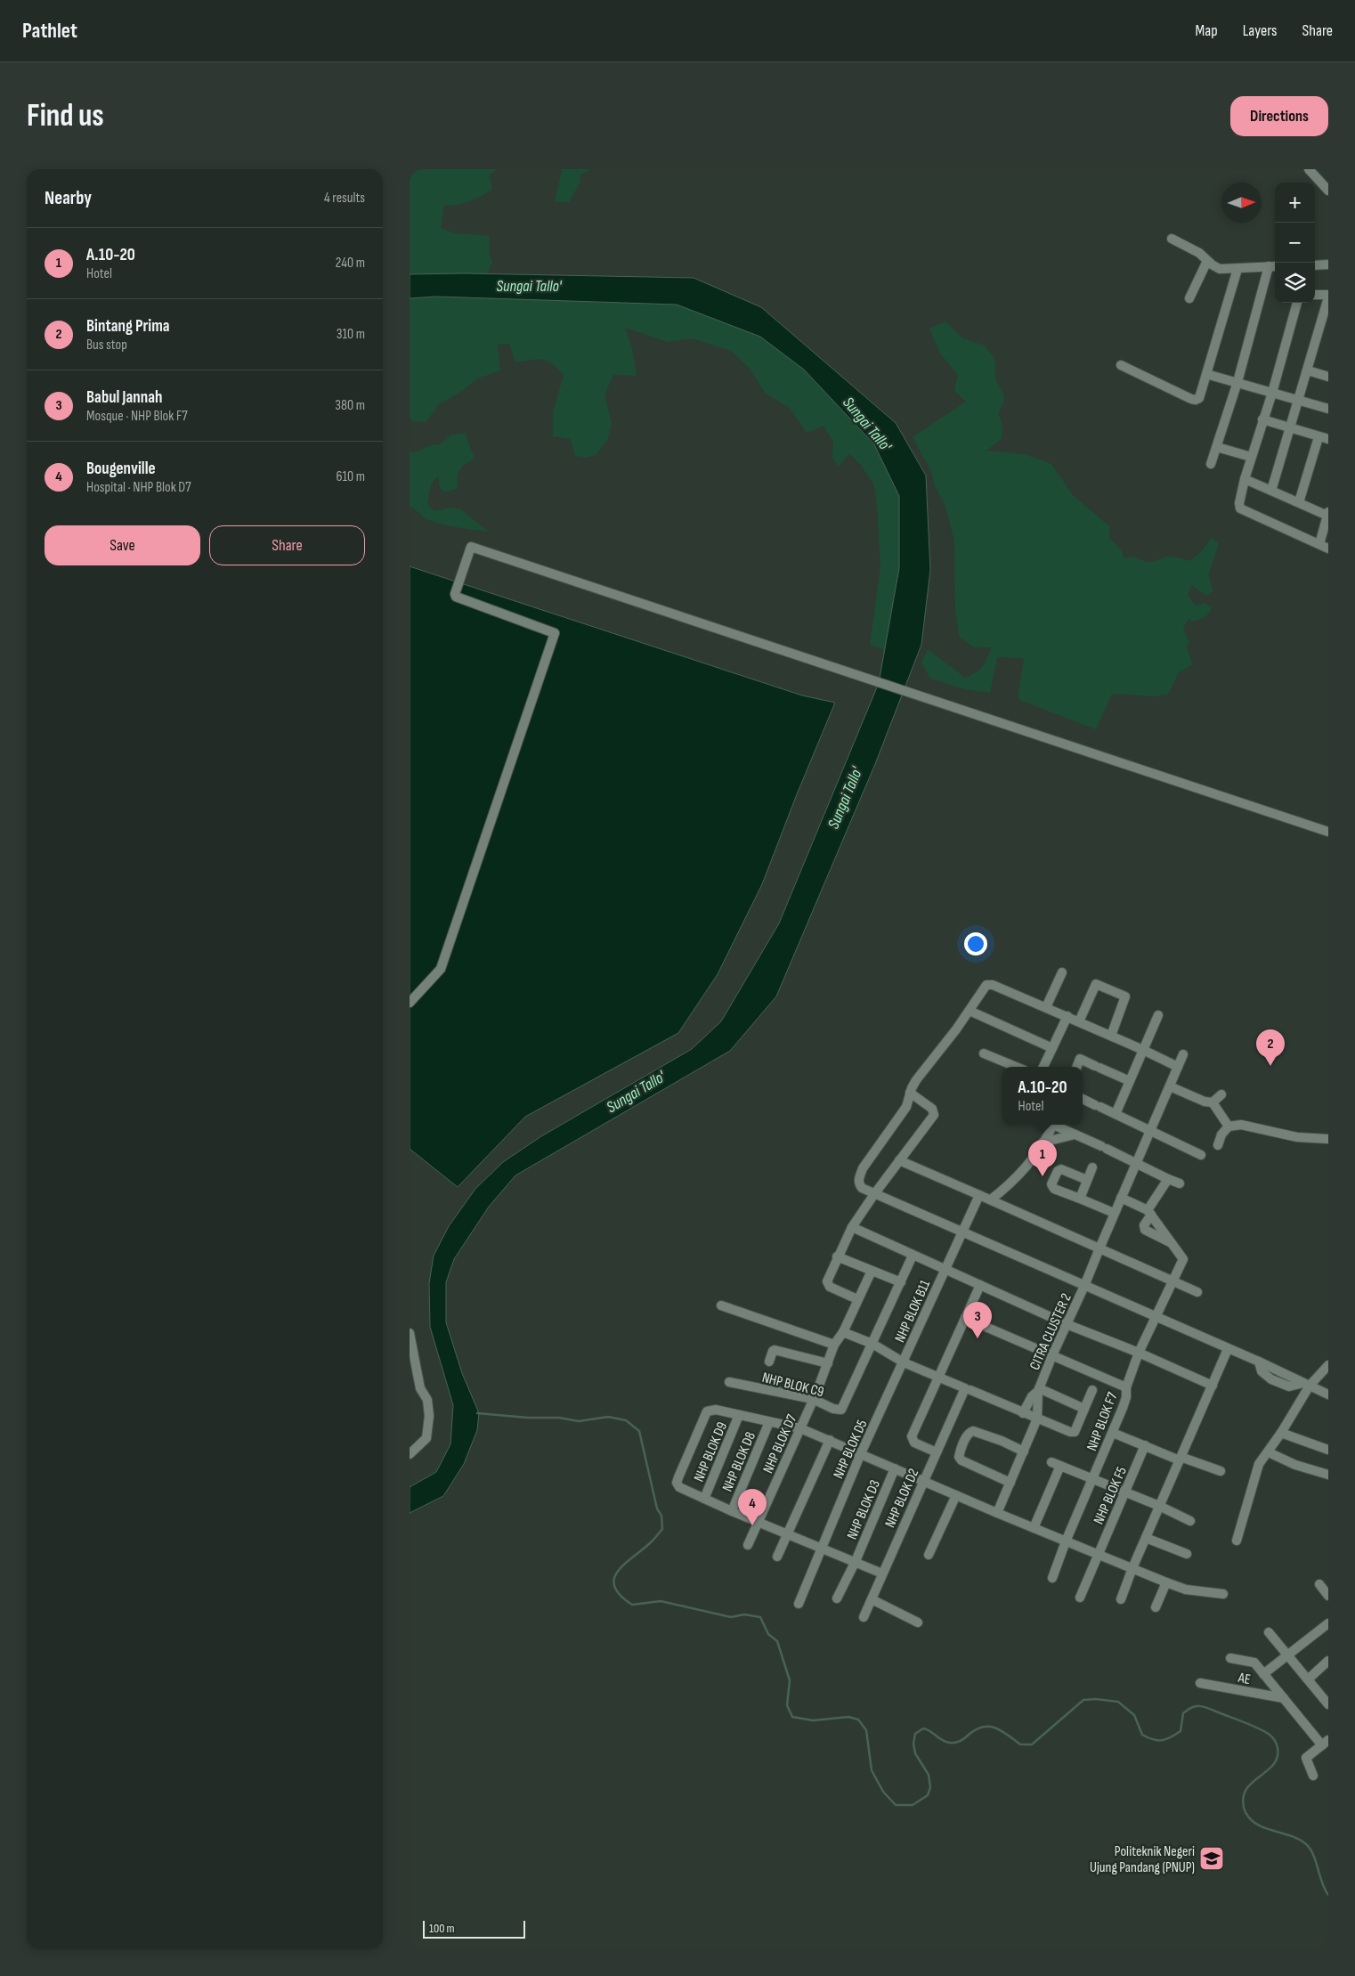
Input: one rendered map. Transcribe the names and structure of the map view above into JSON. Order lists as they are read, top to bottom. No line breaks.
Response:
{"streets":{"street":["NHP BLOK B11","CITRA CLUSTER 2","NHP BLOK C9","NHP BLOK F7","NHP BLOK D7","NHP BLOK D5","NHP BLOK D9","NHP BLOK D8","NHP BLOK F5","NHP BLOK D2","NHP BLOK D3","AE"]},"crossings":[["NHP BLOK B11","NHP BLOK C9"],["NHP BLOK B11","NHP BLOK D5"],["CITRA CLUSTER 2","NHP BLOK F7"],["NHP BLOK C9","NHP BLOK D7"]],"water":["Sungai Tallo'"],"places":{"school or university":["Politeknik Negeri Ujung Pandang (PNUP)"]},"scale_bar":"100 m","north":"right","page":{"header":"Pathlet","nav":["Map","Layers","Share"],"buttons":["Directions",["Save","Share"]],"title":"Find us","heading":["Nearby","4 results"],"map_buttons":["+","−"],"list":[{"mark":"1","name":"A.10-20","note":"Hotel","value":"240 m"},{"mark":"2","name":"Bintang Prima","note":"Bus stop","value":"310 m"},{"mark":"3","name":"Babul Jannah","note":"Mosque · NHP Blok F7","value":"380 m"},{"mark":"4","name":"Bougenville","note":"Hospital · NHP Blok D7","value":"610 m"}],"pins":["2","1","3","4"],"popup":["A.10-20","Hotel"],"scale":"100 m"}}
